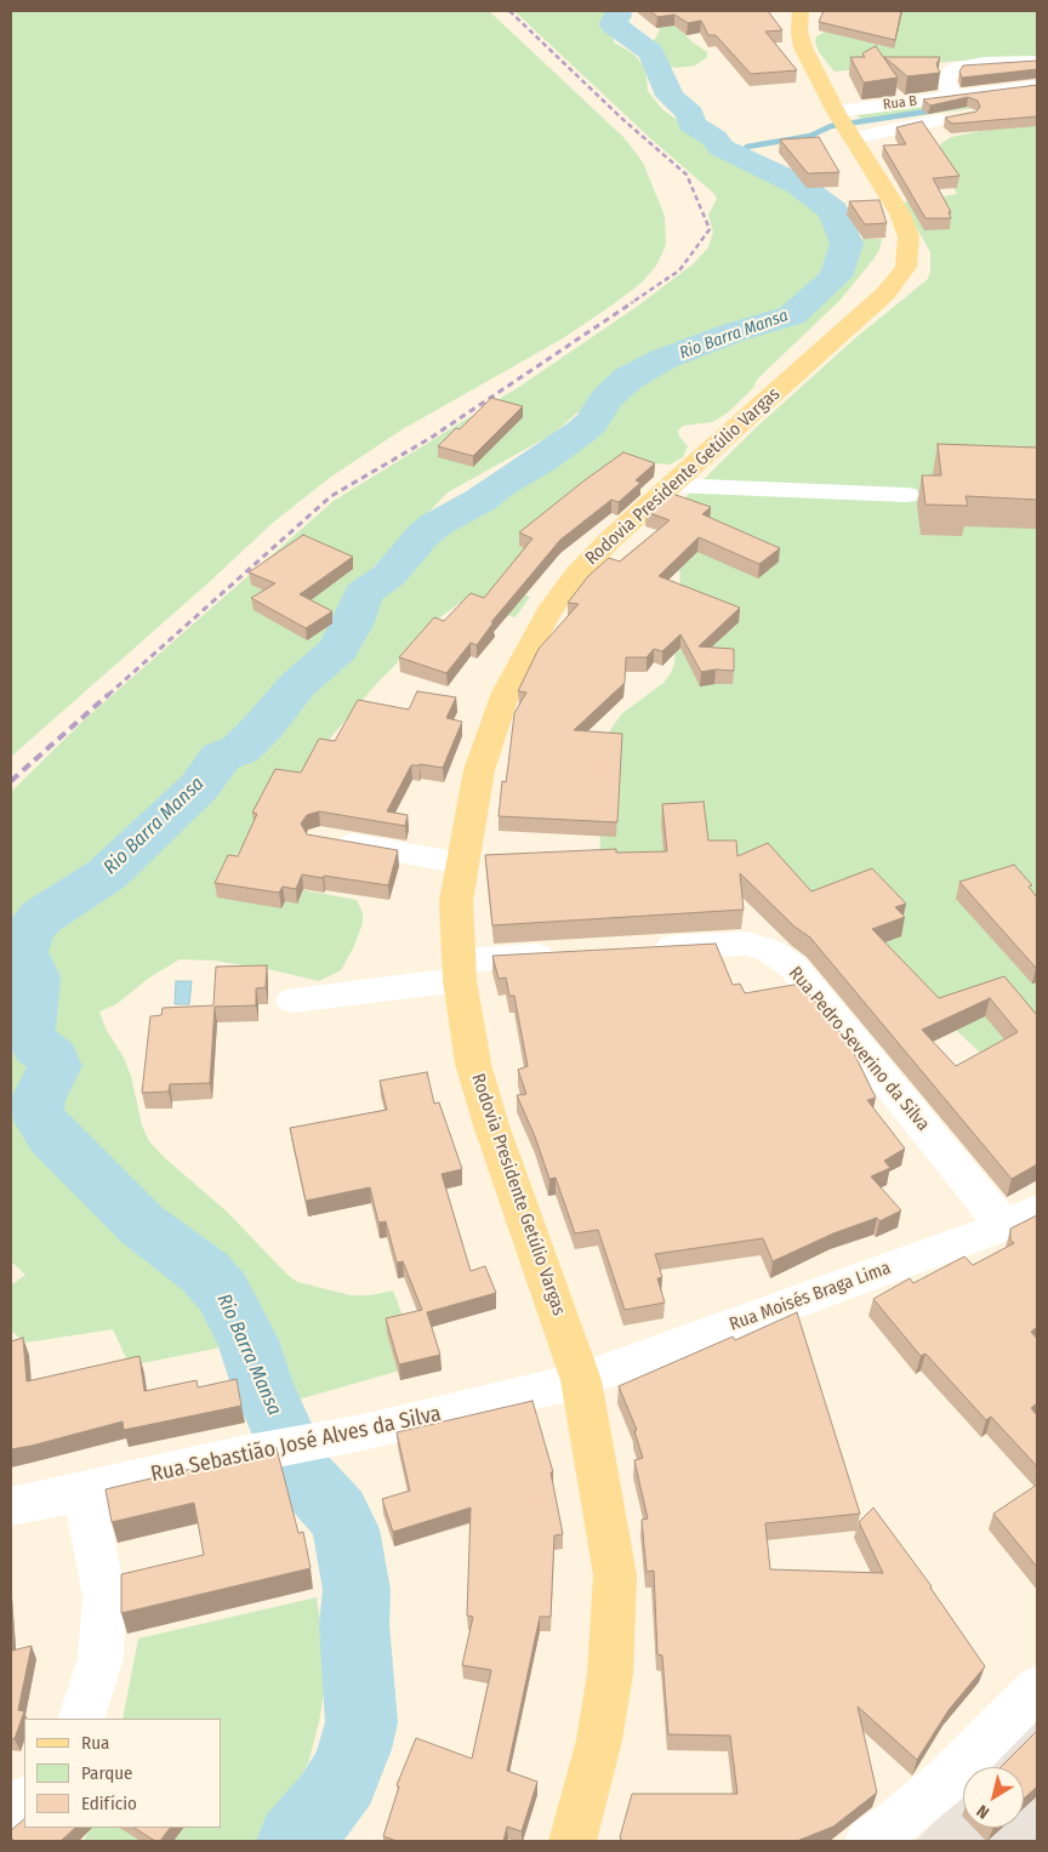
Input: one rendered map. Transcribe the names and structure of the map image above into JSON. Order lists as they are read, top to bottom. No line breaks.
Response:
{"streets":{"main road":["Rodovia Presidente Getúlio Vargas"],"street":["Rua B","Rua Pedro Severino da Silva","Rua Moisés Braga Lima","Rua Sebastião José Alves da Silva"]},"crossings":[["Rua B","Rodovia Presidente Getúlio Vargas"],["Rodovia Presidente Getúlio Vargas","Rua Moisés Braga Lima"],["Rodovia Presidente Getúlio Vargas","Rua Sebastião José Alves da Silva"],["Rua Pedro Severino da Silva","Rua Moisés Braga Lima"],["Rua Moisés Braga Lima","Rua Sebastião José Alves da Silva"]],"water":["Rio Barra Mansa"],"legend":["Rua","Parque","Edifício"],"north":"bottom left"}
